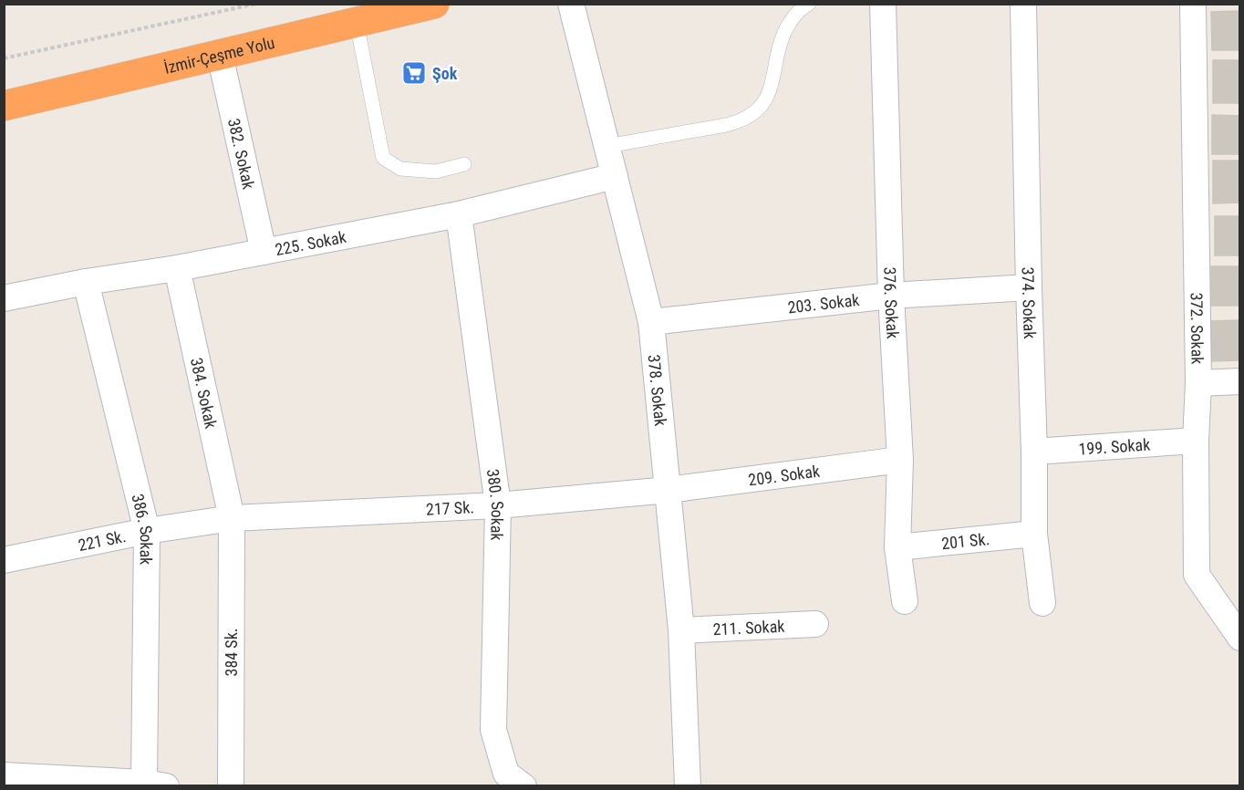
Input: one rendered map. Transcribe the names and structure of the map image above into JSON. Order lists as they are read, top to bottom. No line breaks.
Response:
{"streets":{"highway":["İzmir-Çeşme Yolu"],"street":["382. Sokak","225. Sokak","203. Sokak","376. Sokak","374. Sokak","372. Sokak","378. Sokak","384. Sokak","199. Sokak","209. Sokak","380. Sokak","217 Sk.","386. Sokak","221 Sk.","201 Sk.","211. Sokak","384 Sk."]},"crossings":[["İzmir-Çeşme Yolu","382. Sokak"],["382. Sokak","225. Sokak"],["225. Sokak","378. Sokak"],["225. Sokak","384. Sokak"],["225. Sokak","380. Sokak"],["225. Sokak","386. Sokak"],["203. Sokak","376. Sokak"],["203. Sokak","374. Sokak"],["203. Sokak","378. Sokak"],["376. Sokak","209. Sokak"],["376. Sokak","201 Sk."],["374. Sokak","199. Sokak"],["374. Sokak","201 Sk."],["372. Sokak","199. Sokak"],["378. Sokak","209. Sokak"],["378. Sokak","217 Sk."],["378. Sokak","211. Sokak"],["384. Sokak","217 Sk."],["384. Sokak","221 Sk."],["384. Sokak","384 Sk."],["209. Sokak","217 Sk."],["380. Sokak","217 Sk."],["217 Sk.","221 Sk."],["217 Sk.","384 Sk."],["386. Sokak","221 Sk."],["221 Sk.","384 Sk."]],"places":{"supermarket":["Şok"]}}
